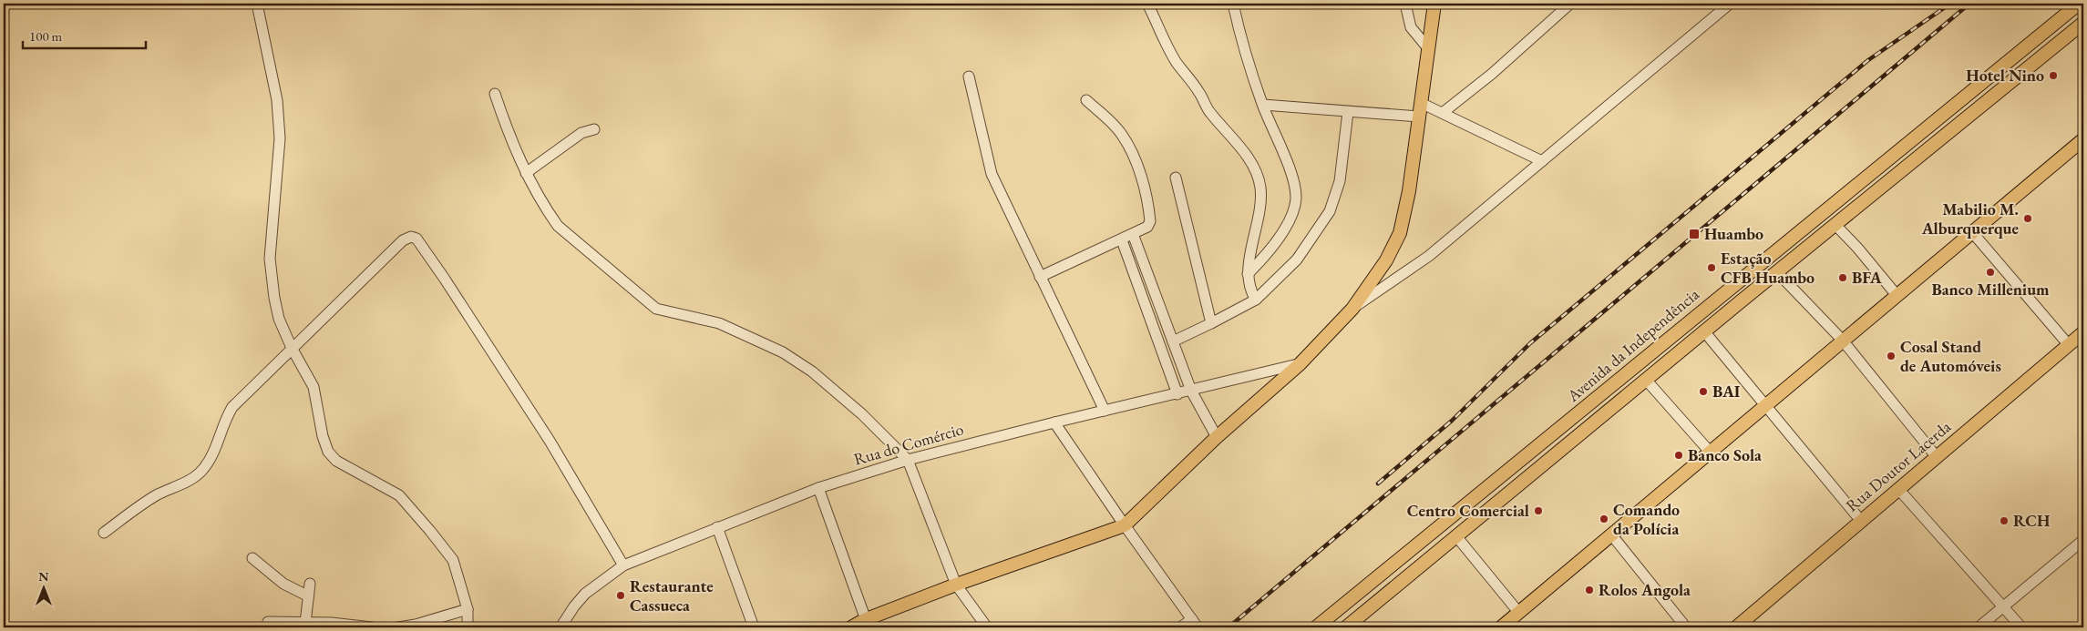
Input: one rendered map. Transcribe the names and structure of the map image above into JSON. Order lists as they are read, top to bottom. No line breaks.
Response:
{"streets":{"main road":["Avenida da Independência","Rua Doutor Lacerda"],"street":["Rua do Comércio"]},"places":{"other":["Hotel Nino","Mabilio M. Alburquerque","Estação CFB Huambo","Banco Millenium","BFA","Cosal Stand de Automóveis","BAI","Banco Sola","Centro Comercial","Comando da Polícia","RCH","Rolos Angola","Restaurante Cassueca"],"transit":["Huambo"]},"scale_bar":"100 m","north":"top"}
